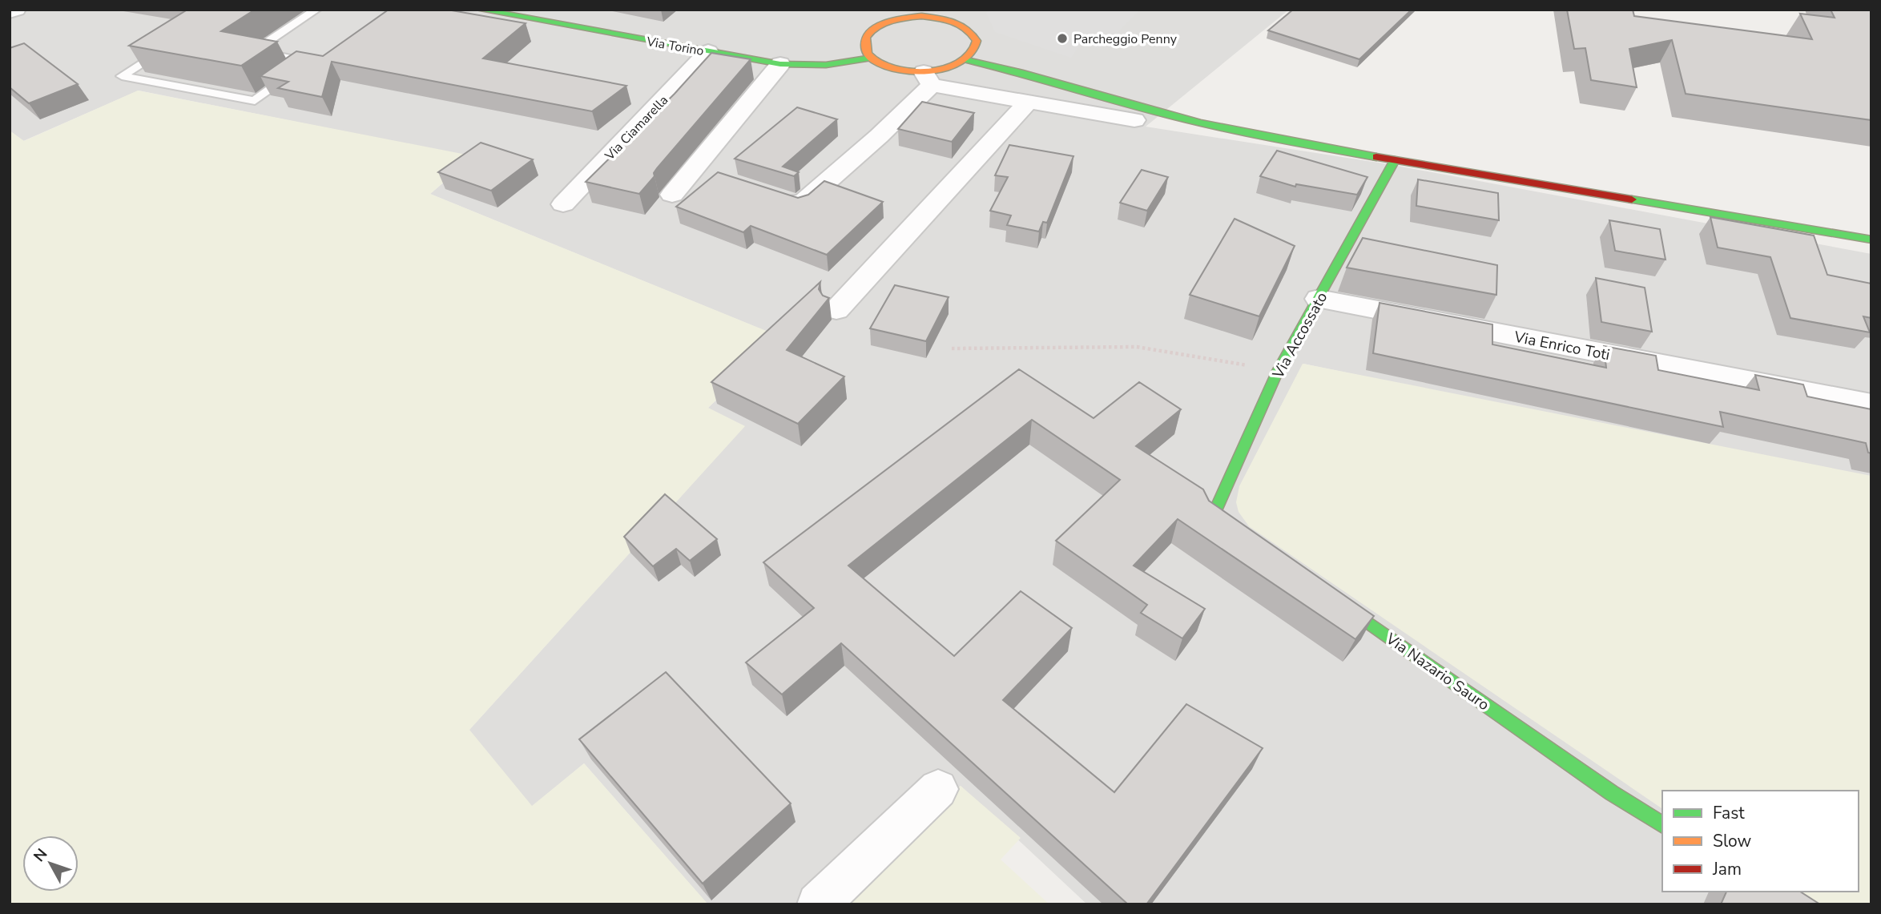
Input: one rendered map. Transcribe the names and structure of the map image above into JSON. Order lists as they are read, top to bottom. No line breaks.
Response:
{"streets":{"main road":["Via Torino","Via Accossato","Via Nazario Sauro"],"street":["Via Ciamarella","Via Enrico Toti"]},"crossings":[["Via Torino","Via Ciamarella"],["Via Accossato","Via Enrico Toti"]],"places":["Parcheggio Penny"],"legend":["Fast","Slow","Jam"],"north":"top left"}
